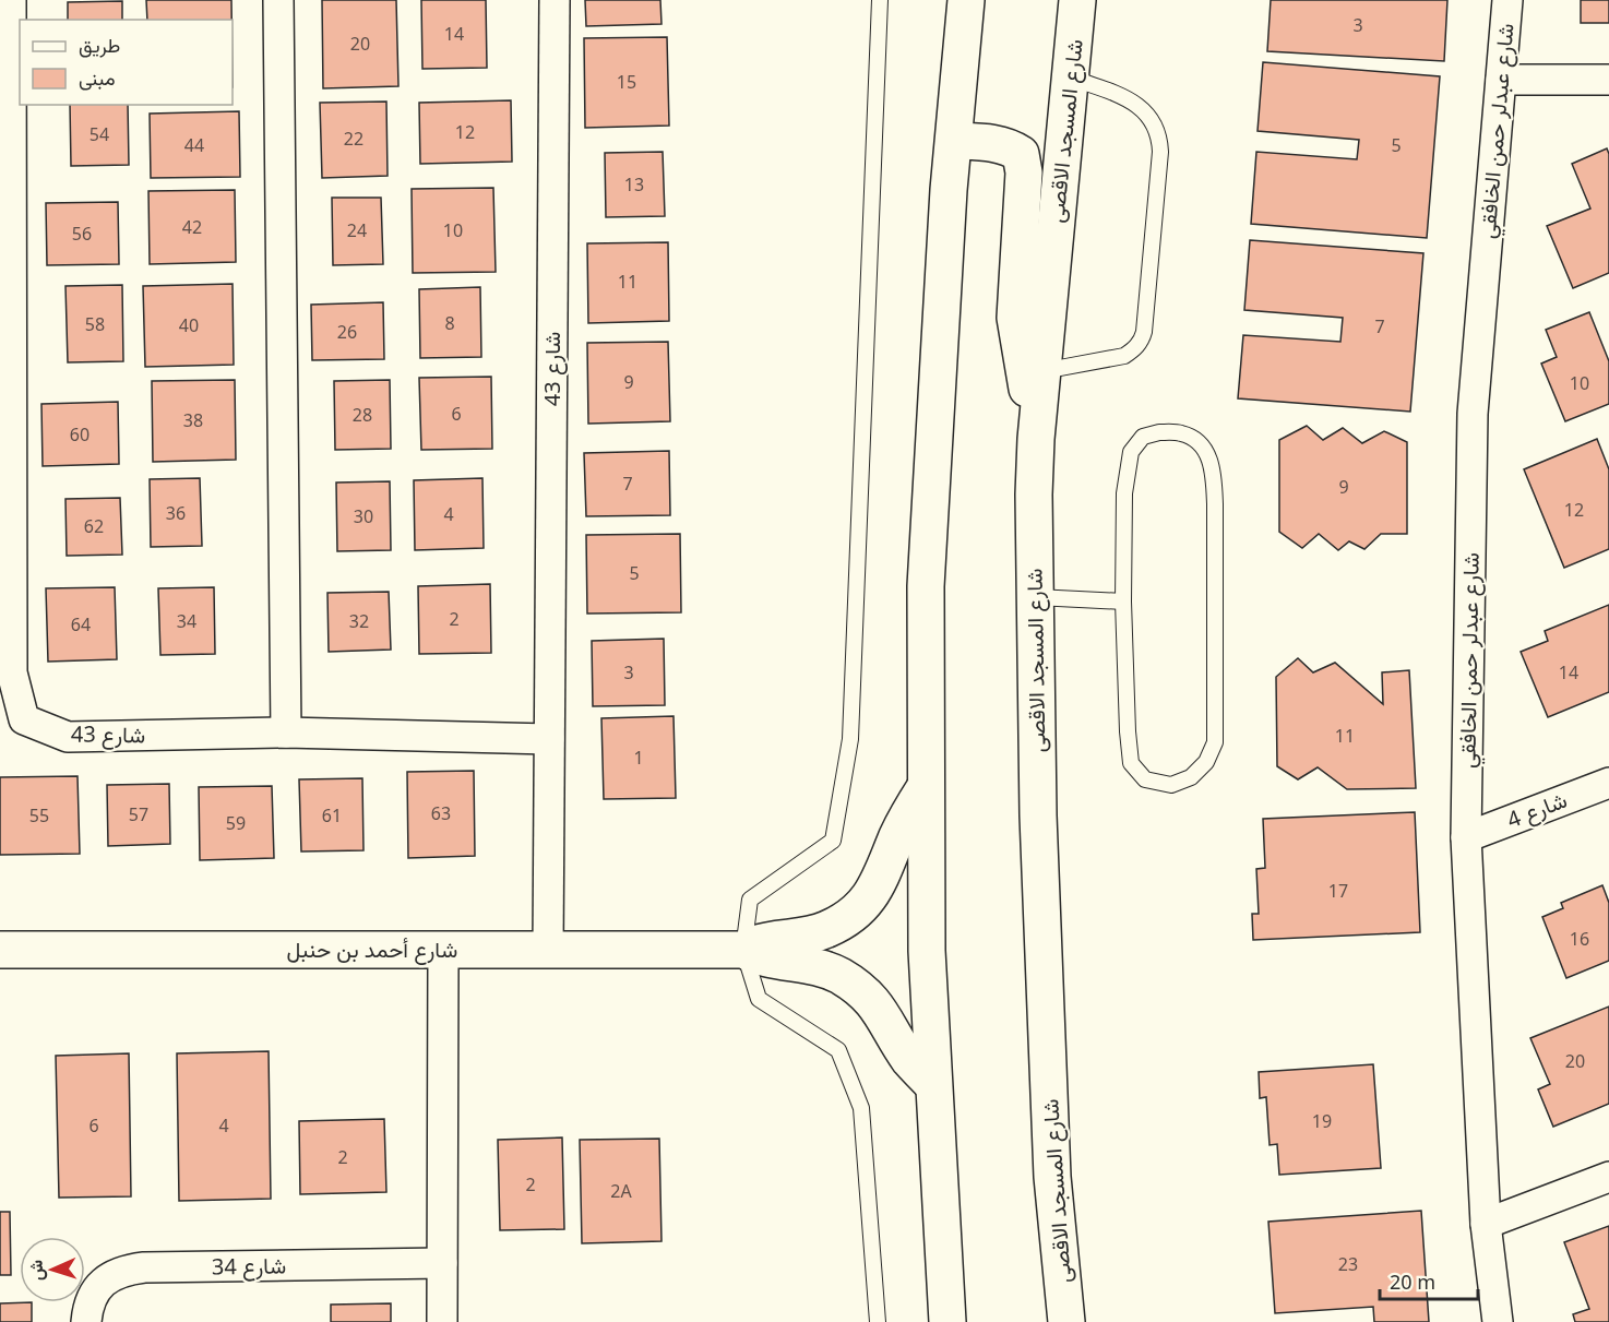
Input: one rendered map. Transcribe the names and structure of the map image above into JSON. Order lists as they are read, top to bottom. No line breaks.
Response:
{"streets":{"main road":["شارع المسجد الاقصى","شارع أحمد بن حنبل"],"street":["شارع عبدلر حمن الخافقي","شارع 43","شارع 4","شارع 34"]},"crossings":[["شارع عبدلر حمن الخافقي","شارع 4"],["شارع 43","شارع أحمد بن حنبل"]],"house_numbers":["3","14","20","15","12","54","22","44","5","13","42","24","10","56","11","8","58","40","7","26","9","10","6","28","38","60","7","9","12","36","4","30","62","5","2","34","32","64","3","14","11","1","63","57","55","61","59","17","16","20","19","6","4","2","2","2A","23"],"legend":["طريق","مبنى"],"scale_bar":"20 m","north":"left"}
